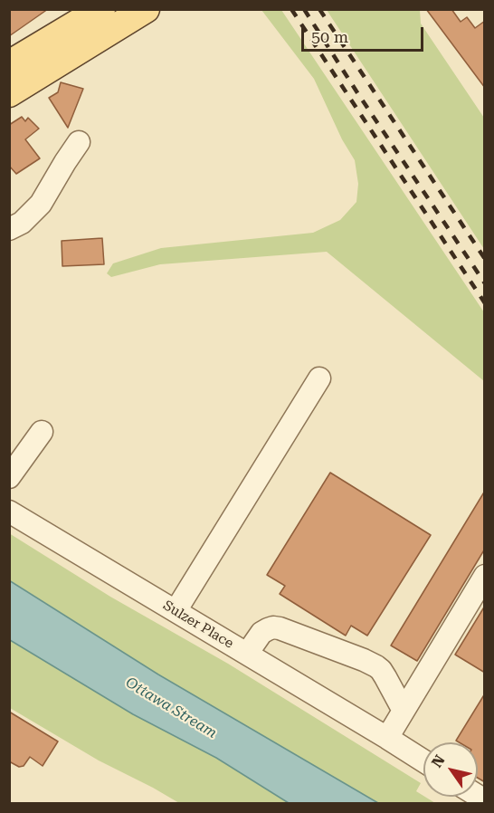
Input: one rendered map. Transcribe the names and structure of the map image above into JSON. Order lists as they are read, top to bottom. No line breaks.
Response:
{"streets":{"lane":["Sulzer Place"]},"water":["Ottawa Stream"],"scale_bar":"50 m","north":"top left"}
